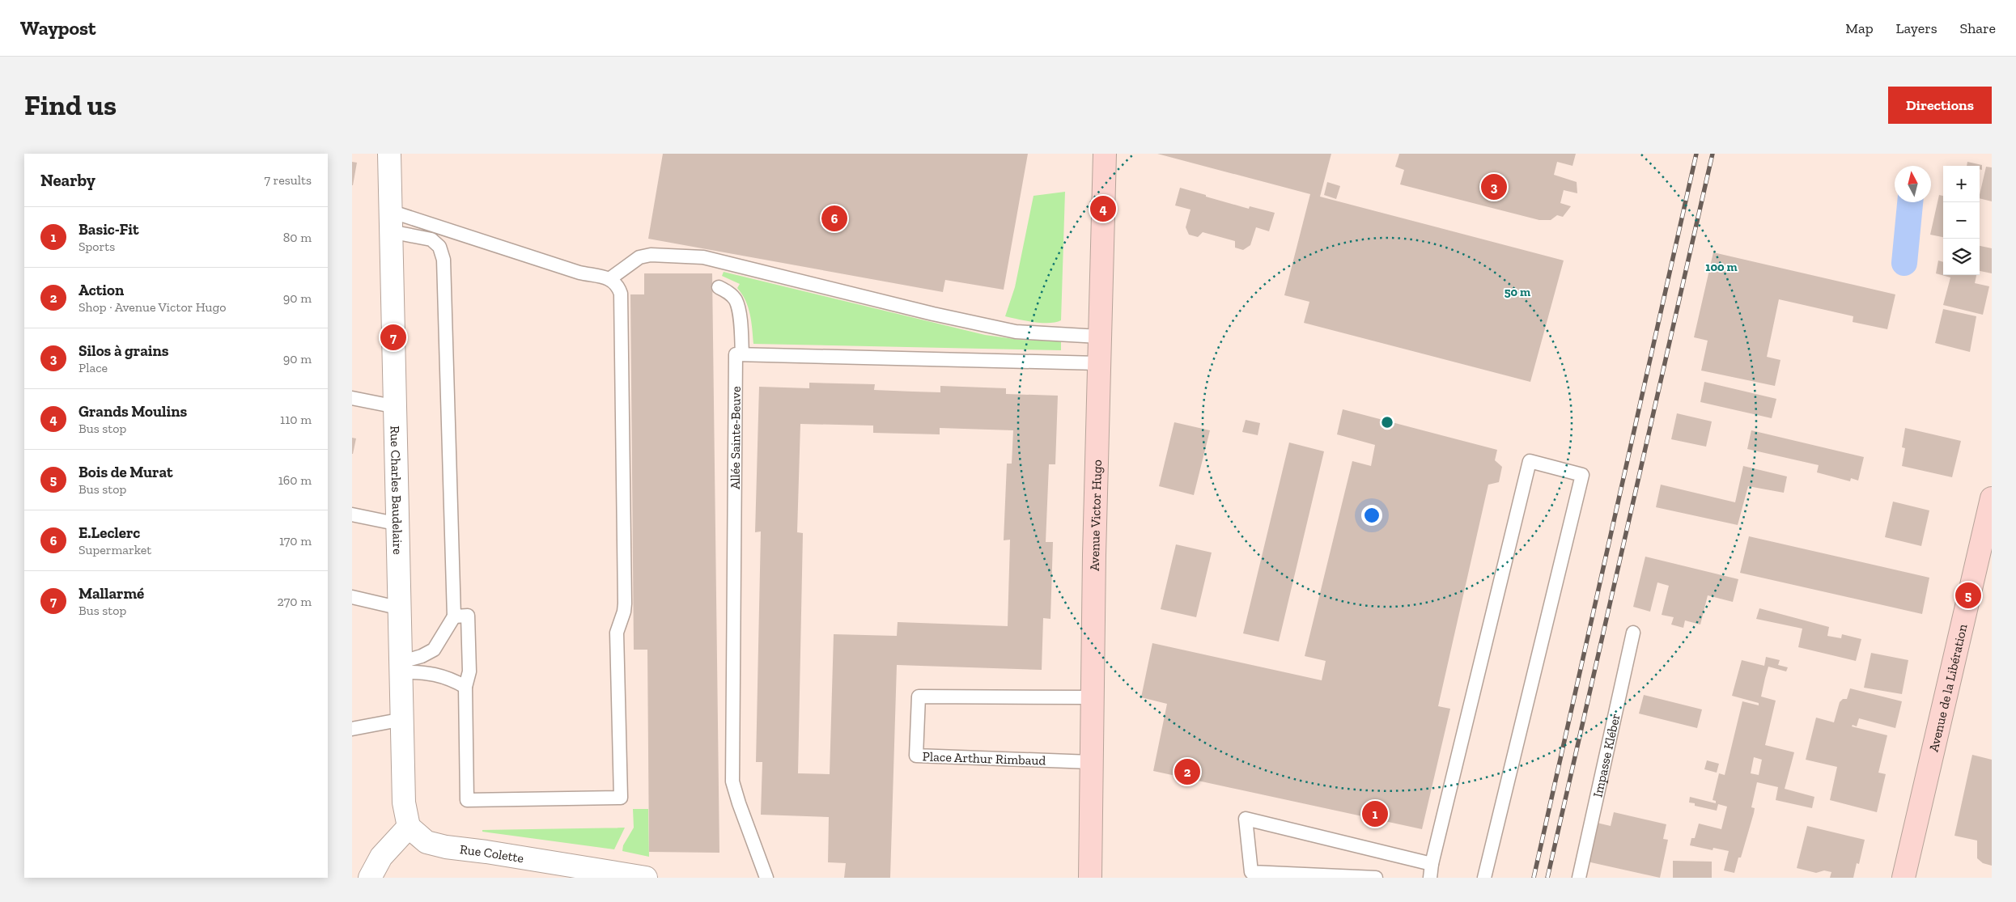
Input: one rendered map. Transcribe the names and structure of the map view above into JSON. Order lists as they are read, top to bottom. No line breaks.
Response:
{"streets":{"main road":["Avenue Victor Hugo","Avenue de la Libération"],"street":["Rue Charles Baudelaire","Rue Colette"],"lane":["Allée Sainte-Beuve","Impasse Kléber","Place Arthur Rimbaud"]},"crossings":[["Rue Charles Baudelaire","Rue Colette"],["Avenue Victor Hugo","Place Arthur Rimbaud"]],"north":"top","page":{"header":"Waypost","nav":["Map","Layers","Share"],"buttons":"Directions","title":"Find us","heading":["Nearby","7 results"],"map_buttons":["+","−"],"pins":["3","4","6","7","5","2","1"],"list":[{"mark":"1","name":"Basic-Fit","note":"Sports","value":"80 m"},{"mark":"2","name":"Action","note":"Shop · Avenue Victor Hugo","value":"90 m"},{"mark":"3","name":"Silos à grains","note":"Place","value":"90 m"},{"mark":"4","name":"Grands Moulins","note":"Bus stop","value":"110 m"},{"mark":"5","name":"Bois de Murat","note":"Bus stop","value":"160 m"},{"mark":"6","name":"E.Leclerc","note":"Supermarket","value":"170 m"},{"mark":"7","name":"Mallarmé","note":"Bus stop","value":"270 m"}]},"rings":["100 m","50 m"]}
